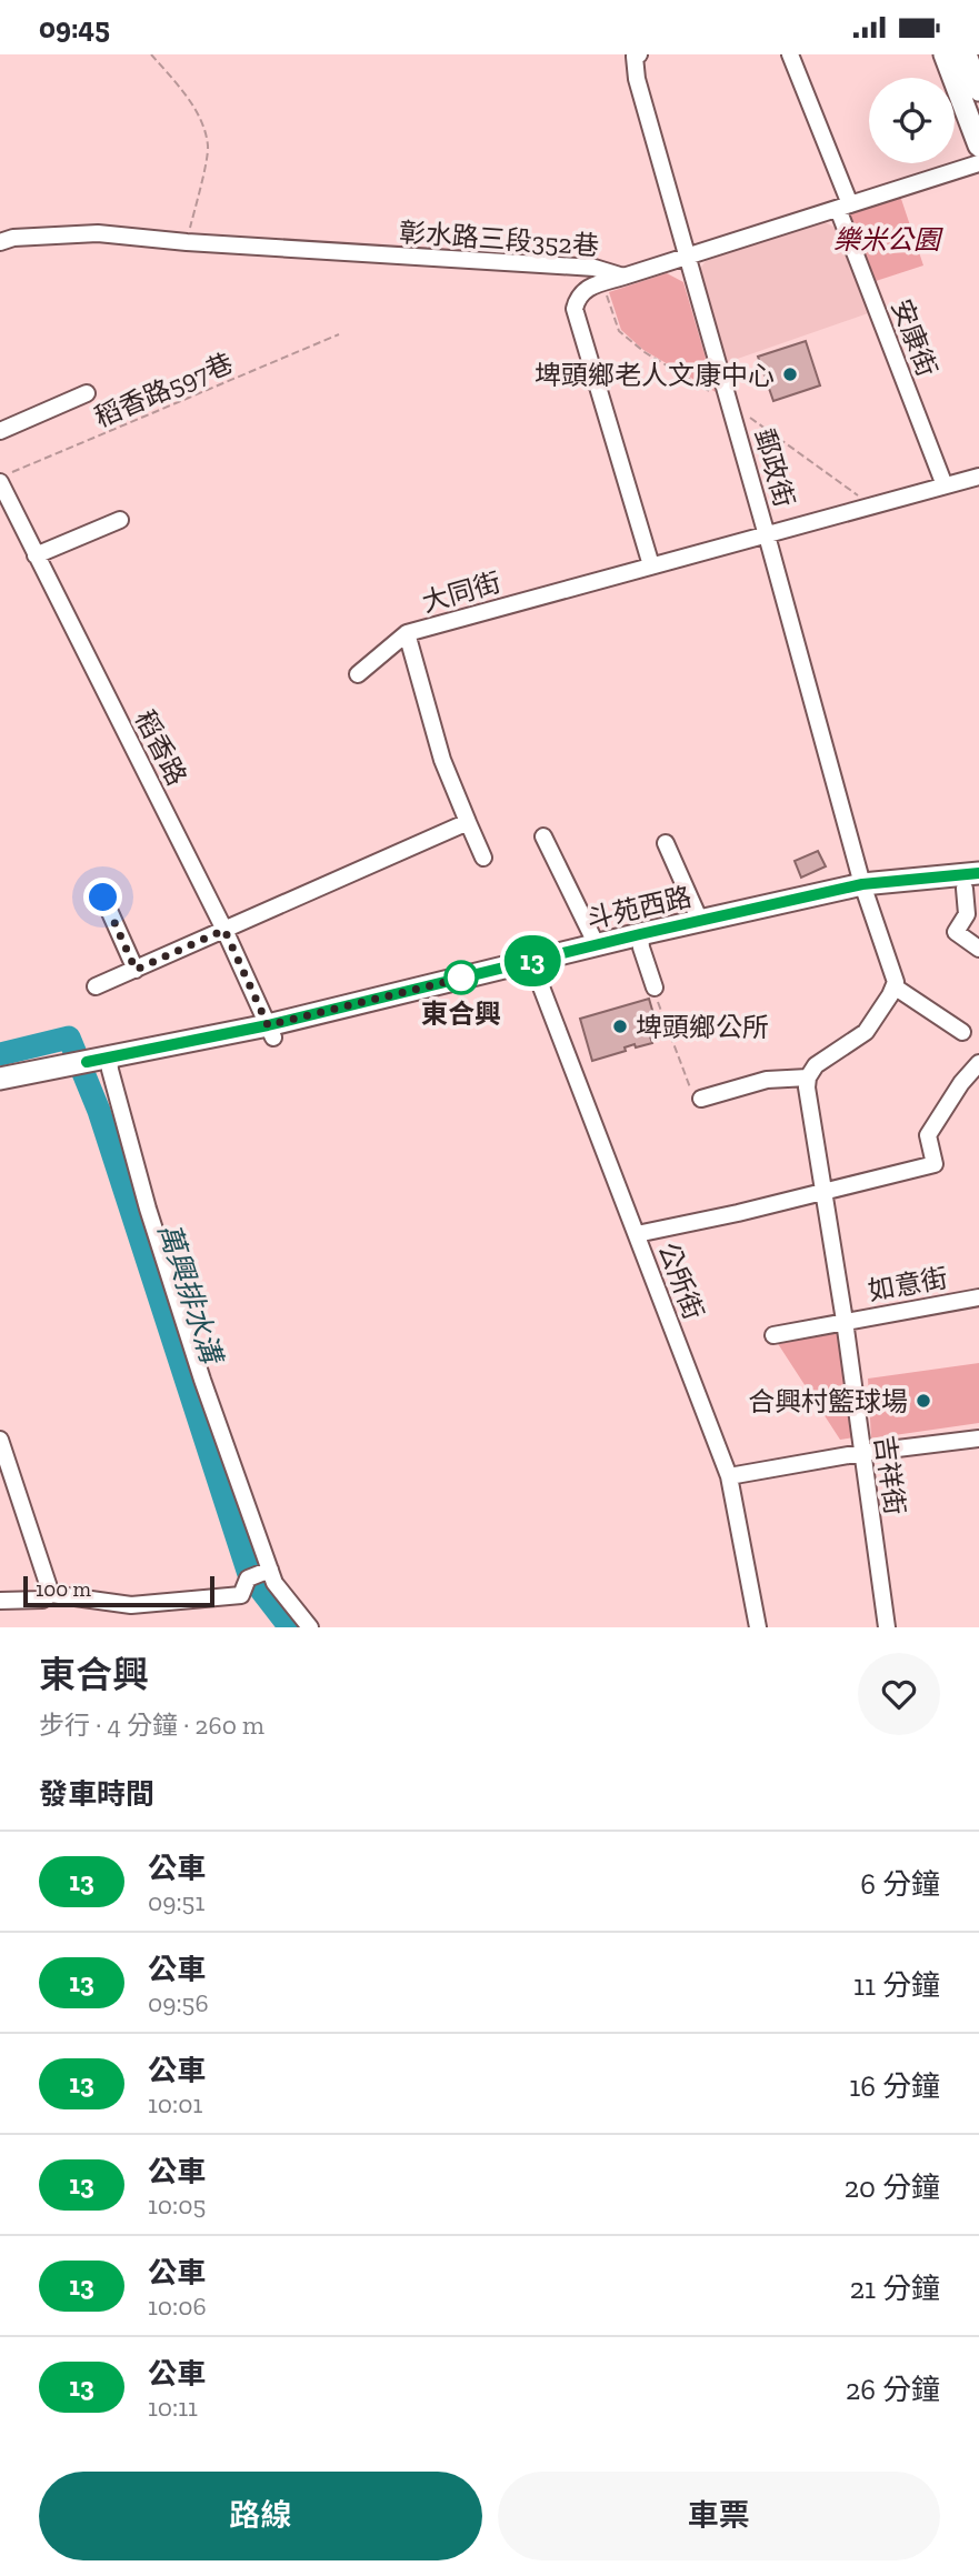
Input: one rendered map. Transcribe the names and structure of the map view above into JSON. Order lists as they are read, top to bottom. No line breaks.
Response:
{"streets":{"main road":["斗苑西路"],"street":["彰水路三段352巷","安康街","郵政街","大同街","稻香路","公所街","如意街","吉祥街"],"path":["稻香路597巷"]},"crossings":[["彰水路三段352巷","安康街"],["彰水路三段352巷","郵政街"],["安康街","大同街"],["稻香路597巷","稻香路"],["郵政街","大同街"],["郵政街","斗苑西路"],["稻香路","斗苑西路"],["斗苑西路","公所街"],["如意街","吉祥街"]],"water":["萬興排水溝"],"parks":["樂米公園"],"places":["埤頭鄉老人文康中心","東合興","埤頭鄉公所","合興村籃球場"],"lines":["bus line 13"],"scale_bar":"100 m","page":{"status":"09:45","on_map":"13","scale":"100 m","heading":[["東合興","步行 · 4 分鐘 · 260 m"],"發車時間"],"list":[{"mark":"13","name":"公車","note":"09:51","value":"6 分鐘"},{"mark":"13","name":"公車","note":"09:56","value":"11 分鐘"},{"mark":"13","name":"公車","note":"10:01","value":"16 分鐘"},{"mark":"13","name":"公車","note":"10:05","value":"20 分鐘"},{"mark":"13","name":"公車","note":"10:06","value":"21 分鐘"},{"mark":"13","name":"公車","note":"10:11","value":"26 分鐘"}],"buttons":["路線","車票"]}}
